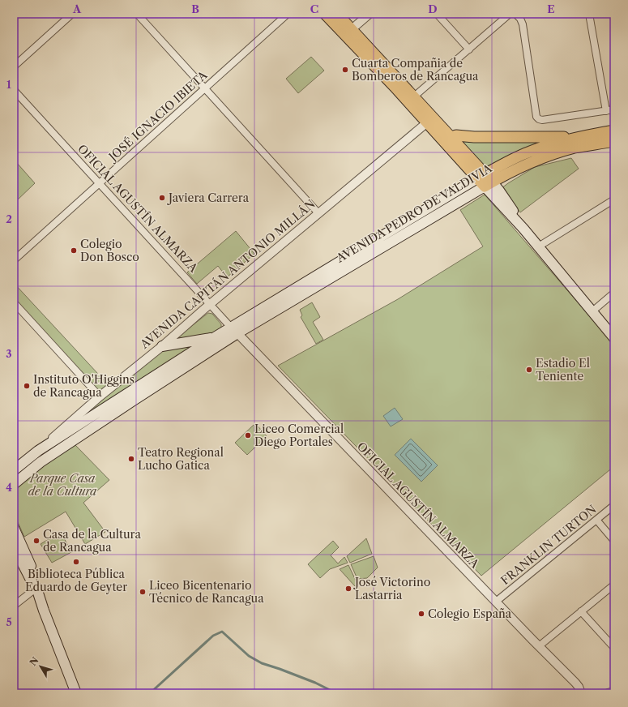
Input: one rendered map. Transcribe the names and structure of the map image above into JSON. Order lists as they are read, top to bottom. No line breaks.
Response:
{"streets":{"main road":["AVENIDA PEDRO DE VALDIVIA","AVENIDA CAPITÁN ANTONIO MILLÁN"],"street":["JOSÉ IGNACIO IBIETA","OFICIAL AGUSTÍN ALMARZA","FRANKLIN TURTON"]},"crossings":[["JOSÉ IGNACIO IBIETA","OFICIAL AGUSTÍN ALMARZA"],["OFICIAL AGUSTÍN ALMARZA","AVENIDA PEDRO DE VALDIVIA"],["OFICIAL AGUSTÍN ALMARZA","AVENIDA CAPITÁN ANTONIO MILLÁN"],["OFICIAL AGUSTÍN ALMARZA","FRANKLIN TURTON"],["AVENIDA PEDRO DE VALDIVIA","AVENIDA CAPITÁN ANTONIO MILLÁN"]],"parks":["Parque Casa de la Cultura"],"places":["Cuarta Compañia de Bomberos de Rancagua","Javiera Carrera","Colegio Don Bosco","Estadio El Teniente","Instituto O'Higgins de Rancagua","Liceo Comercial Diego Portales","Teatro Regional Lucho Gatica","Casa de la Cultura de Rancagua","Biblioteca Pública Eduardo de Geyter","José Victorino Lastarria","Liceo Bicentenario Técnico de Rancagua","Colegio España"],"north":"top left","grid":{"columns":["A","B","C","D","E"],"rows":["1","2","3","4","5"]}}
